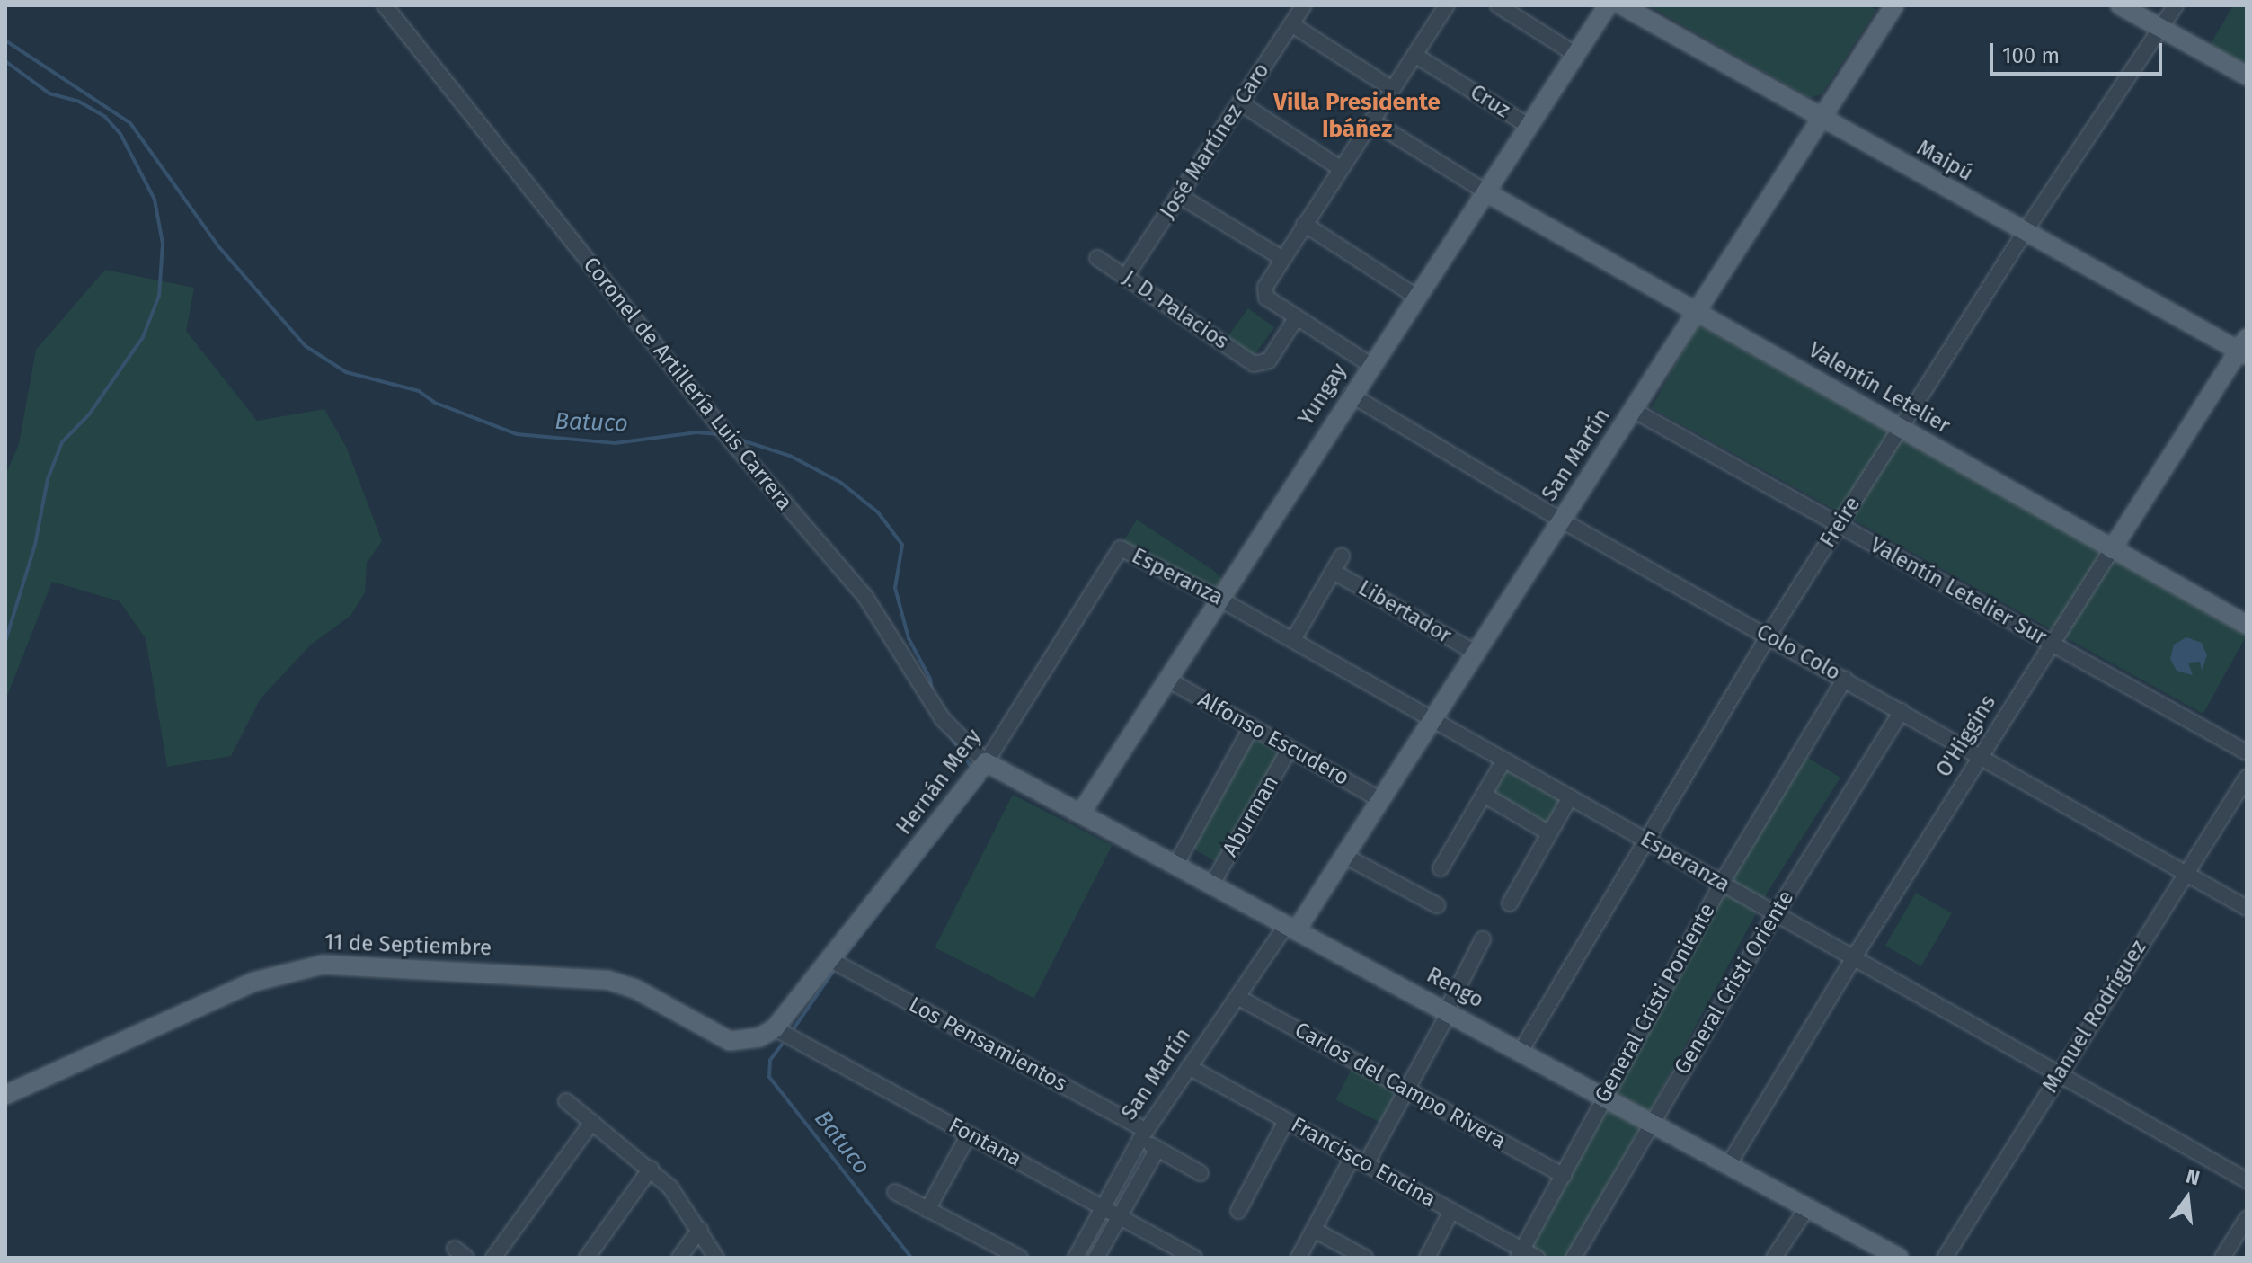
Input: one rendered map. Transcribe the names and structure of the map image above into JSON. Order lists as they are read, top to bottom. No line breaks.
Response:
{"streets":{"main road":["Maipú","Valentín Letelier","Yungay","San Martín","O'Higgins","Hernán Mery","11 de Septiembre","Rengo"],"street":["Cruz","José Martínez Caro","J. D. Palacios","Coronel de Artillería Luis Carrera","Freire","Esperanza","Valentín Letelier Sur","Libertador","Colo Colo","Alfonso Escudero","Aburman","General Cristi Oriente","General Cristi Poniente","Manuel Rodríguez","Los Pensamientos","Carlos del Campo Rivera","Fontana","Francisco Encina"]},"crossings":[["Cruz","Yungay"],["José Martínez Caro","J. D. Palacios"],["Maipú","San Martín"],["Maipú","Freire"],["Maipú","O'Higgins"],["Coronel de Artillería Luis Carrera","Hernán Mery"],["Coronel de Artillería Luis Carrera","Rengo"],["Valentín Letelier","Yungay"],["Valentín Letelier","San Martín"],["Valentín Letelier","Freire"],["Valentín Letelier","O'Higgins"],["Yungay","Esperanza"],["Yungay","Colo Colo"],["Yungay","Alfonso Escudero"],["Yungay","Rengo"],["San Martín","Esperanza"],["San Martín","Valentín Letelier Sur"],["San Martín","Libertador"],["San Martín","Colo Colo"],["San Martín","Alfonso Escudero"],["San Martín","Rengo"],["San Martín","Los Pensamientos"],["San Martín","Carlos del Campo Rivera"],["San Martín","Fontana"],["San Martín","Francisco Encina"],["Freire","Esperanza"],["Freire","Valentín Letelier Sur"],["Freire","Colo Colo"],["Freire","Rengo"],["Esperanza","Libertador"],["Esperanza","O'Higgins"],["Esperanza","Hernán Mery"],["Esperanza","General Cristi Oriente"],["Esperanza","General Cristi Poniente"],["Esperanza","Manuel Rodríguez"],["Valentín Letelier Sur","O'Higgins"],["Colo Colo","O'Higgins"],["Colo Colo","General Cristi Oriente"],["Colo Colo","General Cristi Poniente"],["Colo Colo","Manuel Rodríguez"],["O'Higgins","Rengo"],["Alfonso Escudero","Aburman"],["Hernán Mery","11 de Septiembre"],["Hernán Mery","Rengo"],["Hernán Mery","Los Pensamientos"],["Hernán Mery","Fontana"],["Aburman","Rengo"],["11 de Septiembre","Fontana"],["General Cristi Oriente","Rengo"],["Rengo","General Cristi Poniente"],["General Cristi Poniente","Carlos del Campo Rivera"],["General Cristi Poniente","Francisco Encina"]],"districts":["Villa Presidente Ibáñez"],"water":["Batuco"],"scale_bar":"100 m","north":"top"}
